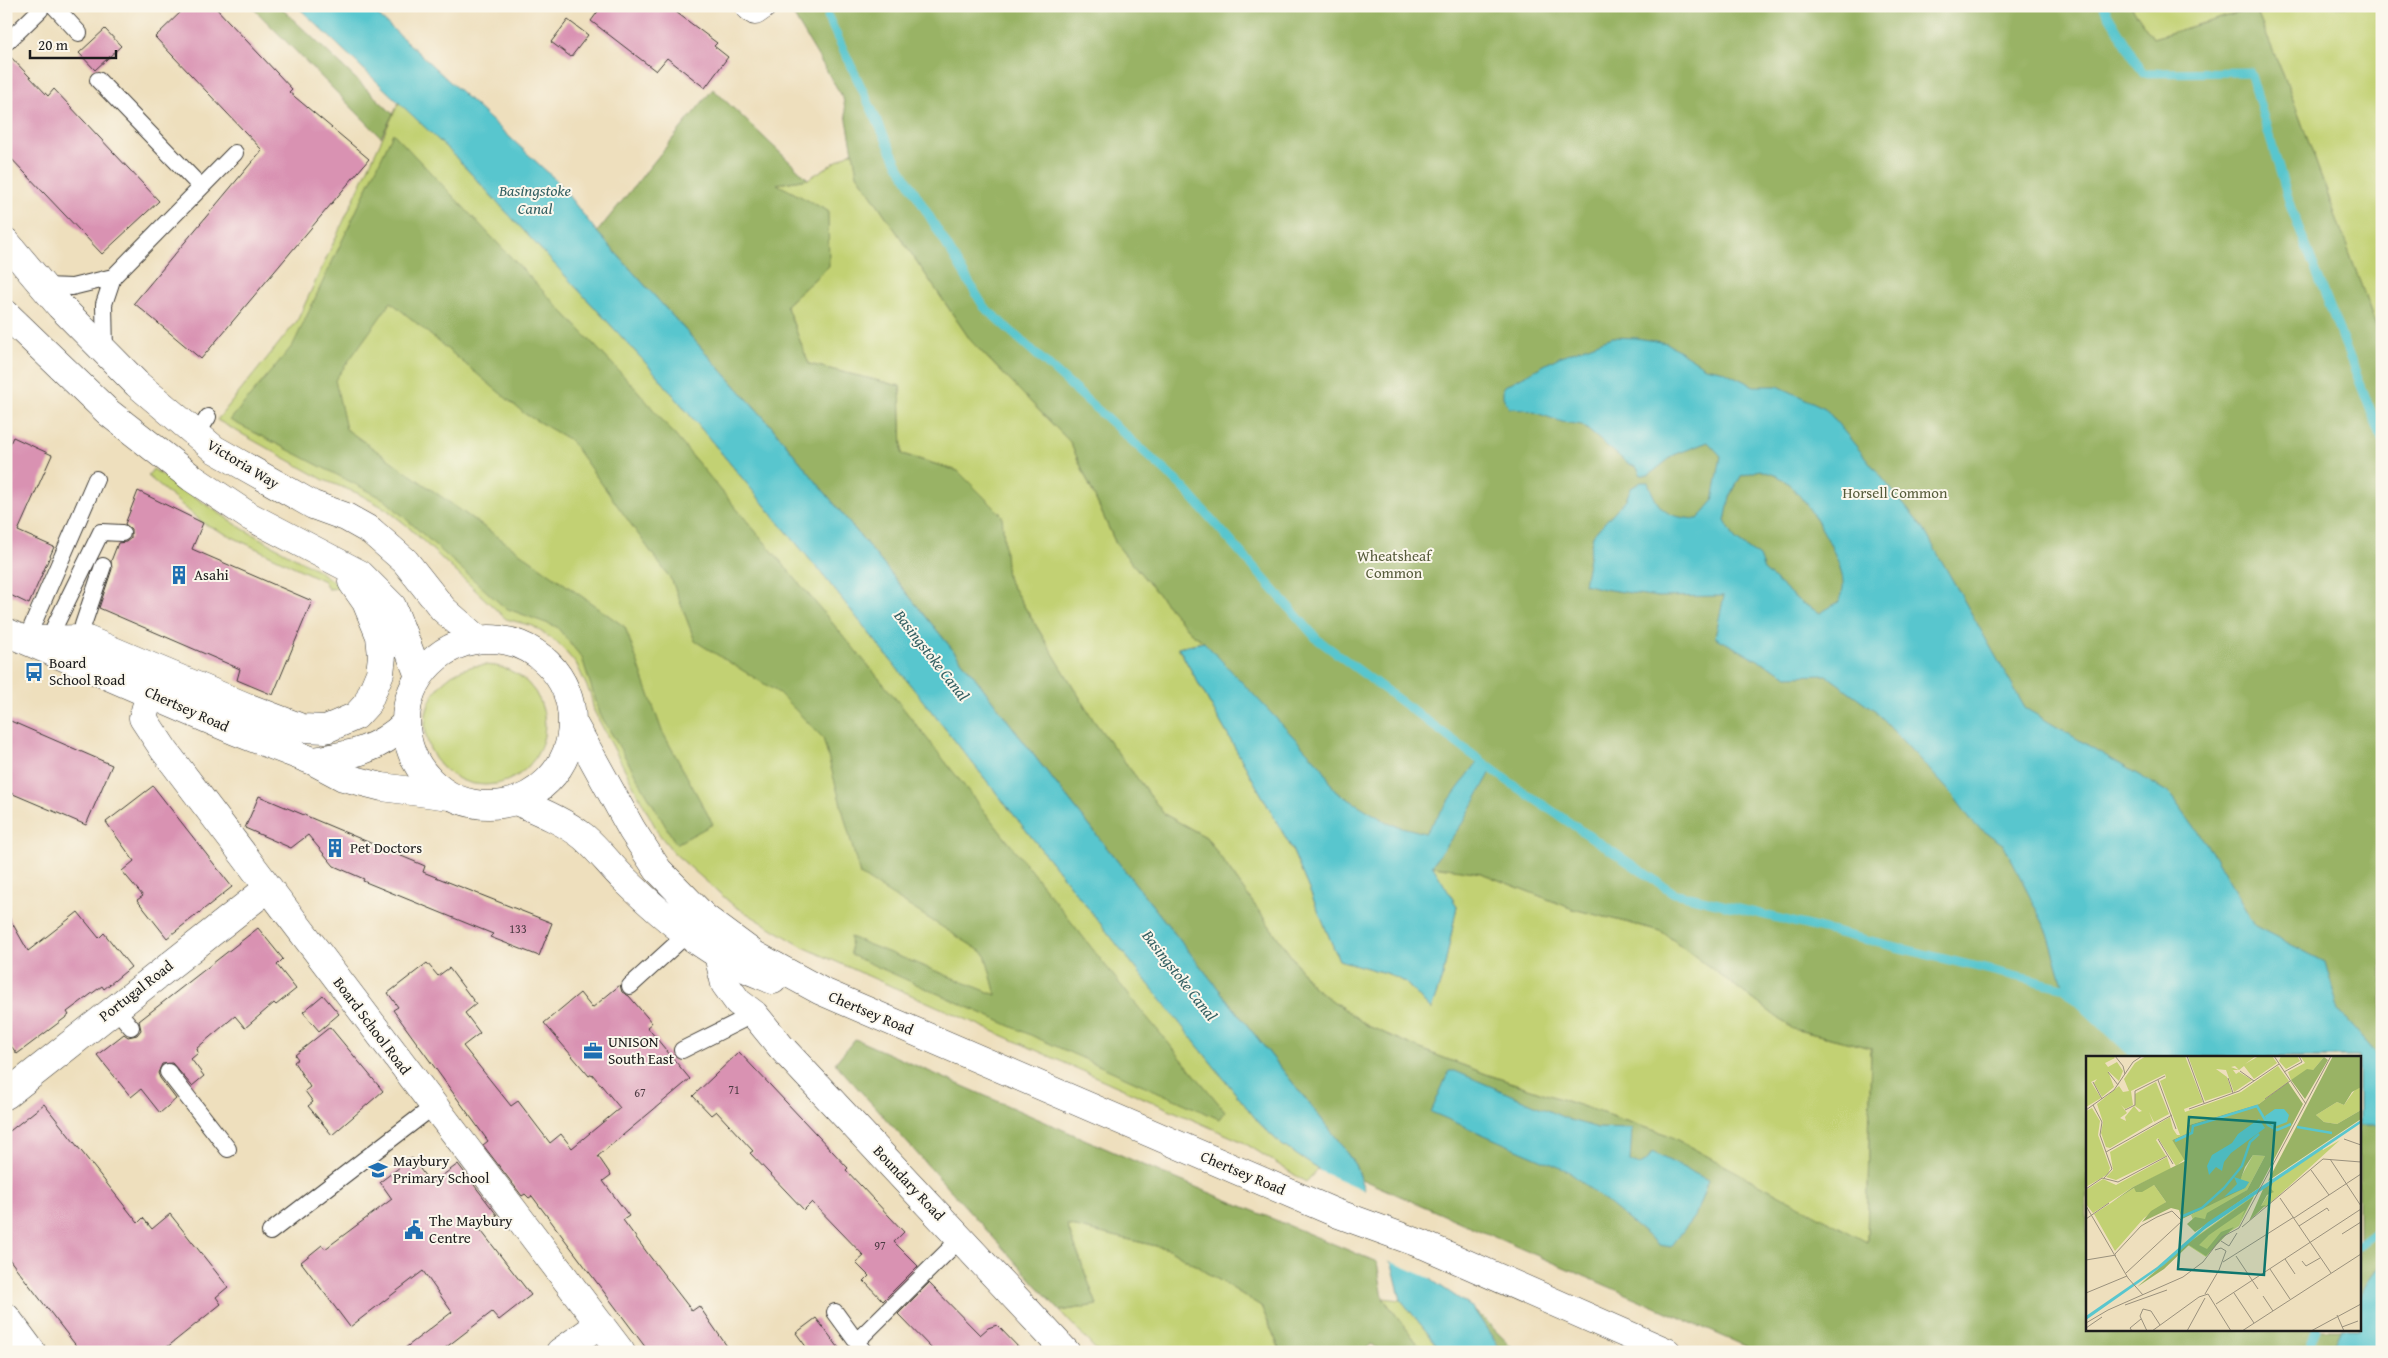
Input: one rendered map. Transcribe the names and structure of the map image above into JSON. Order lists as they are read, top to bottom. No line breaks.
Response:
{"streets":{"main road":["Victoria Way","Chertsey Road","Portugal Road","Board School Road","Boundary Road"]},"crossings":[["Victoria Way","Chertsey Road"],["Chertsey Road","Board School Road"],["Chertsey Road","Boundary Road"],["Portugal Road","Board School Road"]],"water":["Basingstoke Canal"],"parks":["Horsell Common","Wheatsheaf Common"],"places":{"building":["Asahi","Pet Doctors"],"bus stop":["Board School Road"],"office":["UNISON South East"],"school or university":["Maybury Primary School"],"public building":["The Maybury Centre"]},"house_numbers":["133","71","67","97"],"scale_bar":"20 m"}
